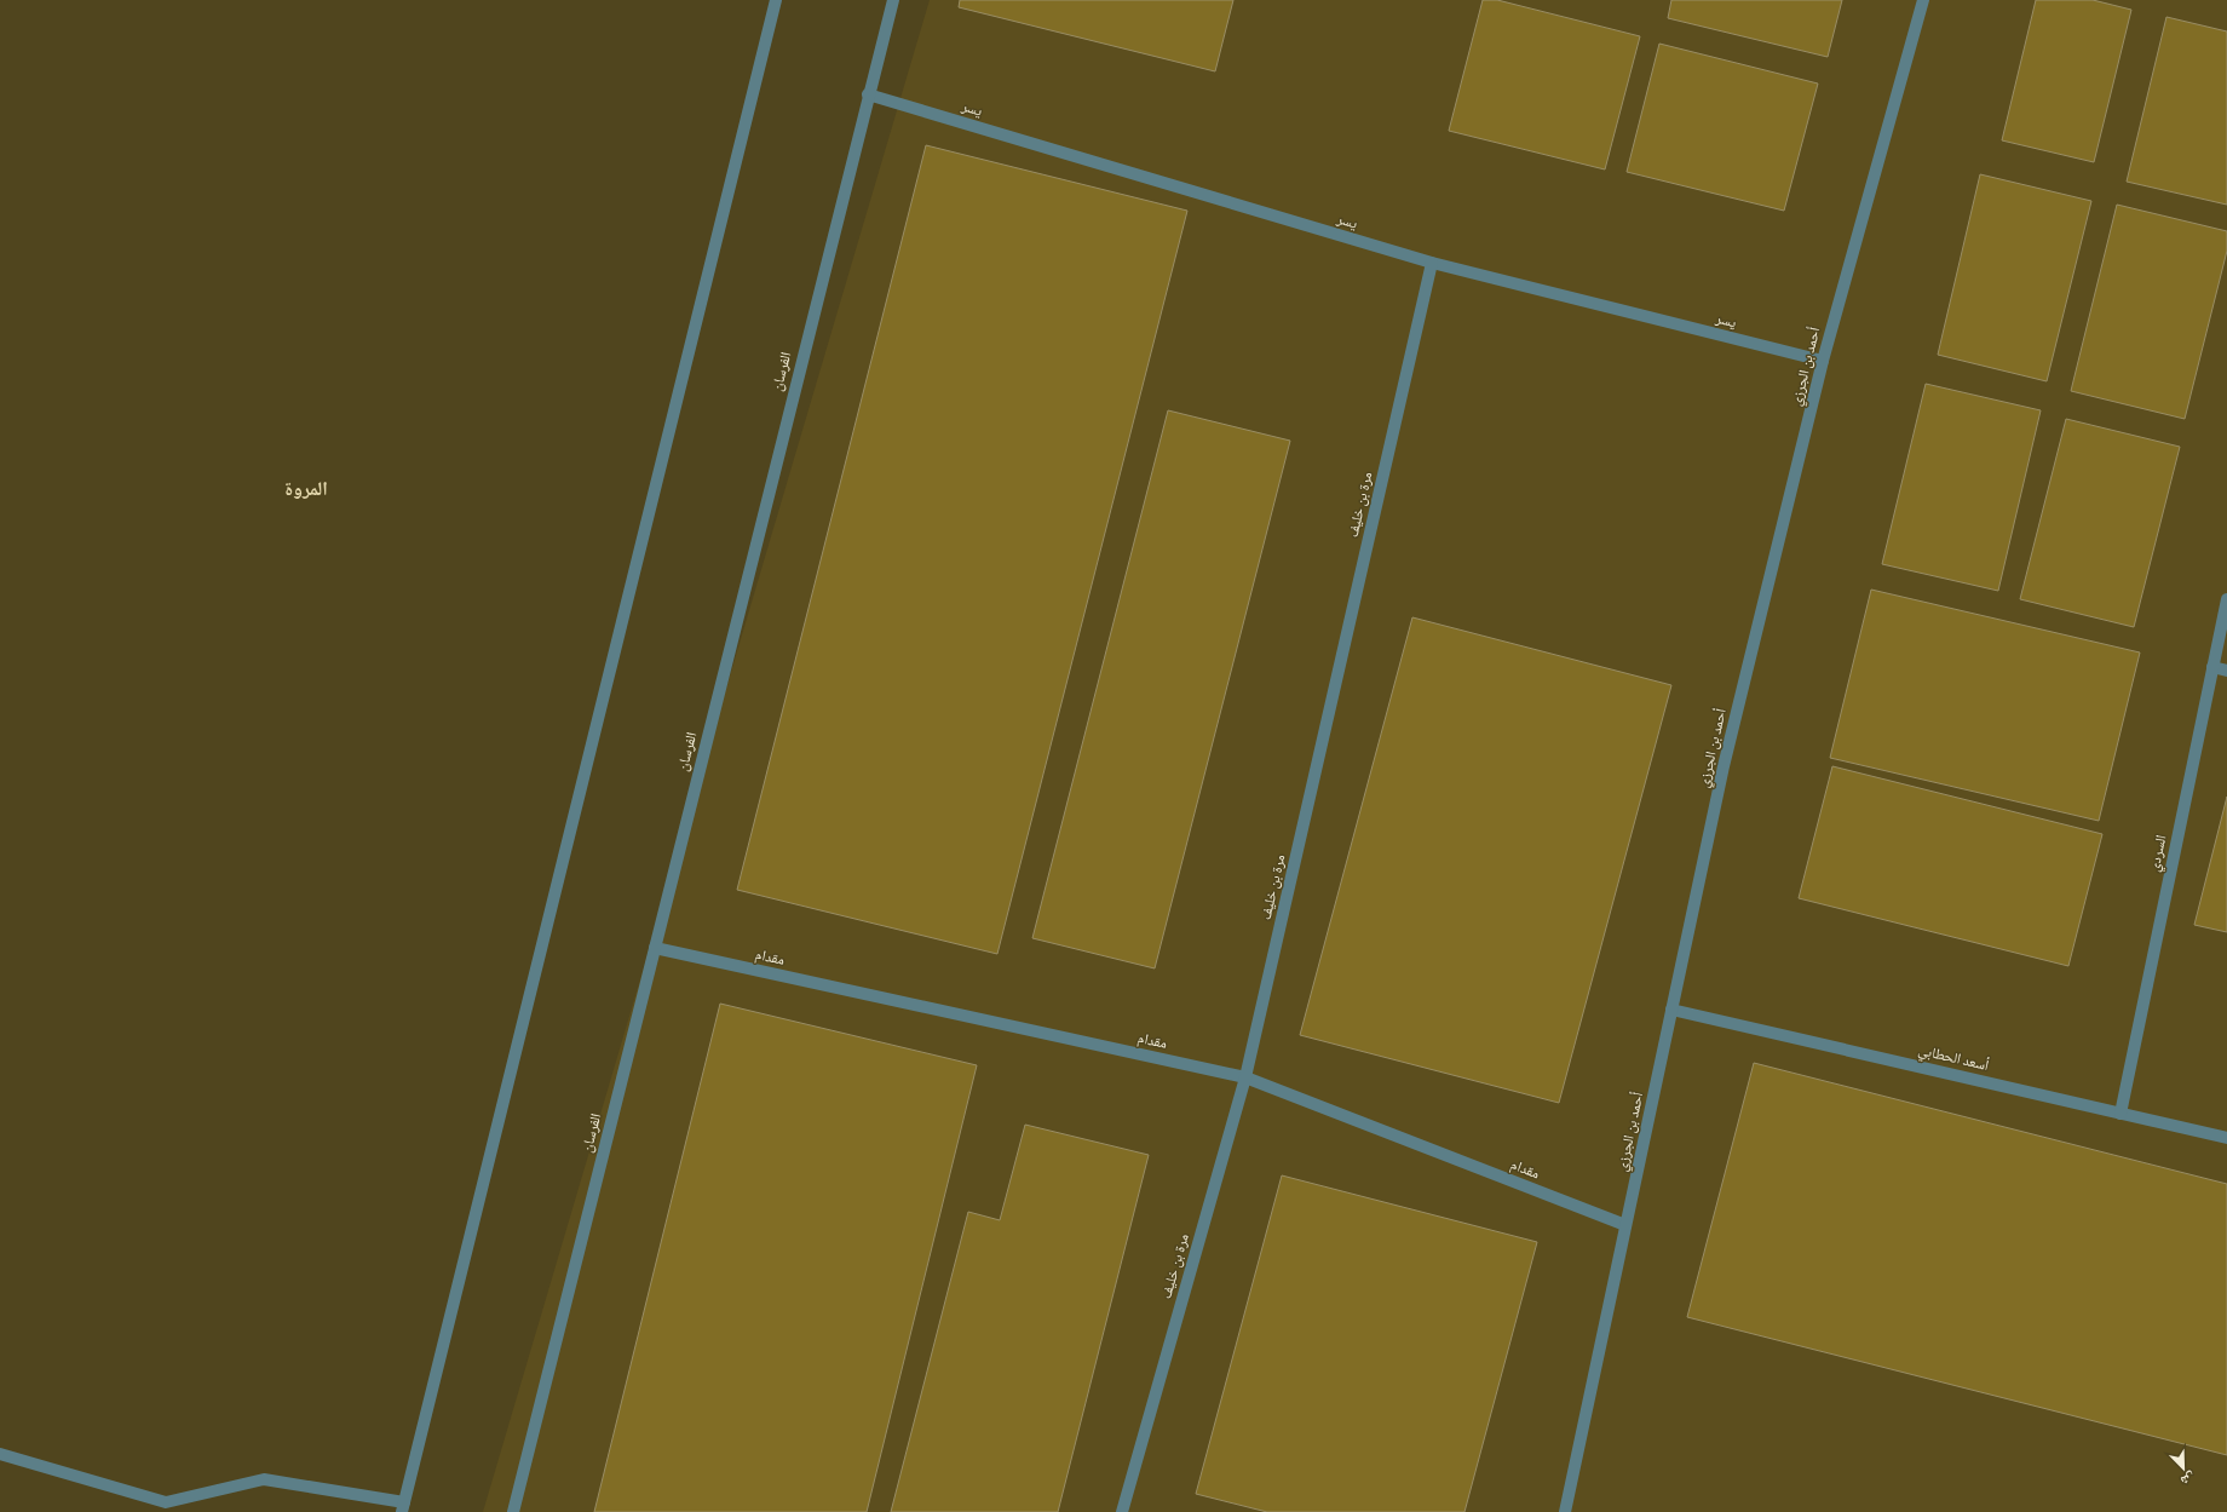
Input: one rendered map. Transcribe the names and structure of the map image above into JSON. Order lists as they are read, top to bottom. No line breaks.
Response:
{"streets":{"street":["يسر","أحمد بن الجرزي","الفرسان","مرة بن خليف","السردي","مقدام","أسعد الحطابي"]},"crossings":[["يسر","أحمد بن الجرزي"],["يسر","الفرسان"],["يسر","مرة بن خليف"],["أحمد بن الجرزي","مقدام"],["أحمد بن الجرزي","أسعد الحطابي"],["الفرسان","مقدام"],["مرة بن خليف","مقدام"],["السردي","أسعد الحطابي"]],"districts":["المروة"],"north":"bottom right"}
